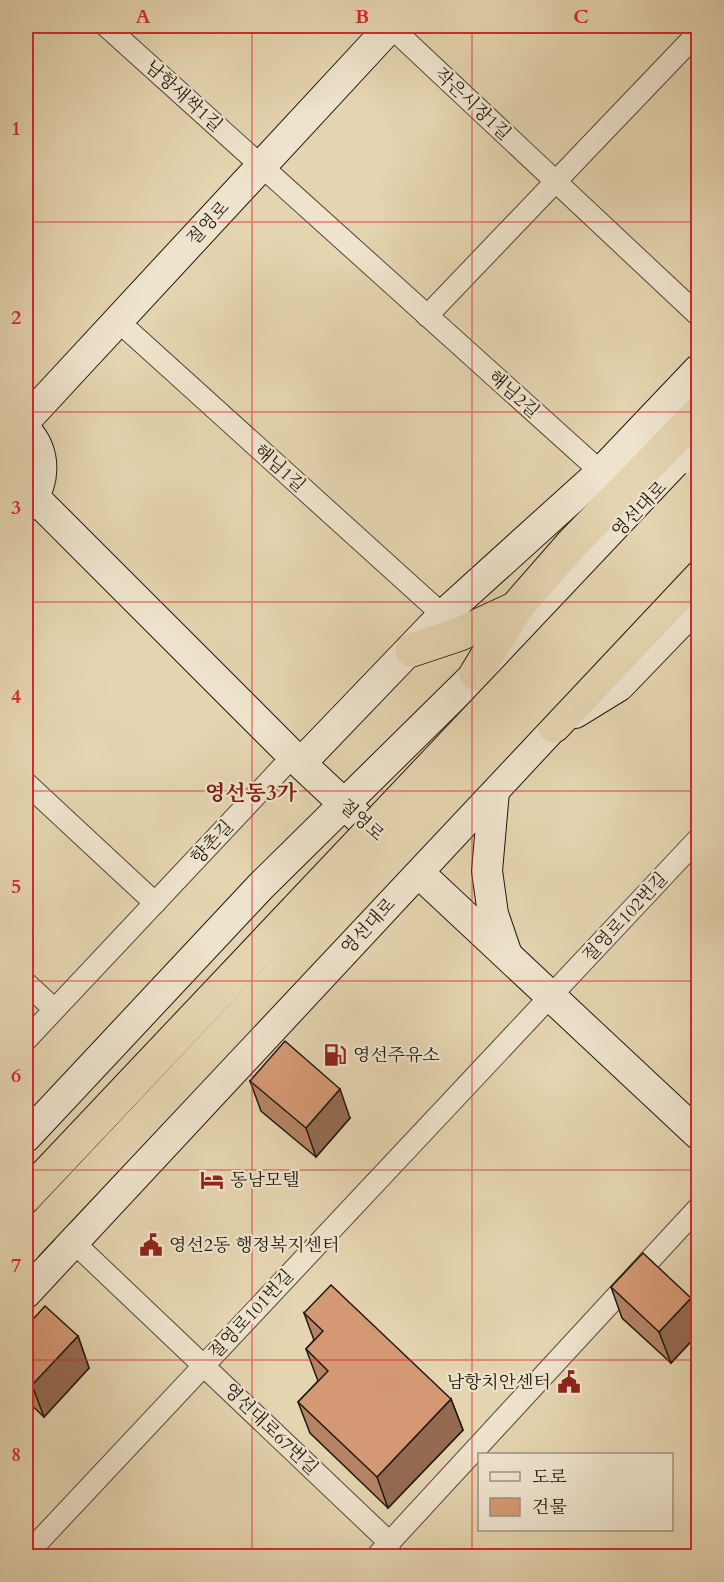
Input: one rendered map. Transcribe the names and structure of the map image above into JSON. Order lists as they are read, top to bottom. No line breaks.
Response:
{"streets":{"main road":["절영로","영선대로"],"street":["남항새싹1길","작은시장1길","해님2길","해님1길","향촌길","절영로102번길","절영로101번길","영선대로67번길"]},"crossings":[["남항새싹1길","절영로"],["남항새싹1길","해님2길"],["작은시장1길","절영로"],["절영로","해님2길"],["절영로","해님1길"],["절영로","영선대로"],["절영로","향촌길"],["절영로","절영로102번길"],["절영로","절영로101번길"],["영선대로","영선대로67번길"],["절영로102번길","절영로101번길"],["절영로101번길","영선대로67번길"]],"districts":["영선동3가"],"places":{"fuel station":["영선주유소"],"hotel":["동남모텔"],"public building":["영선2동 행정복지센터","남항치안센터"]},"legend":["도로","건물"],"grid":{"columns":["A","B","C"],"rows":["1","2","3","4","5","6","7","8"]}}
